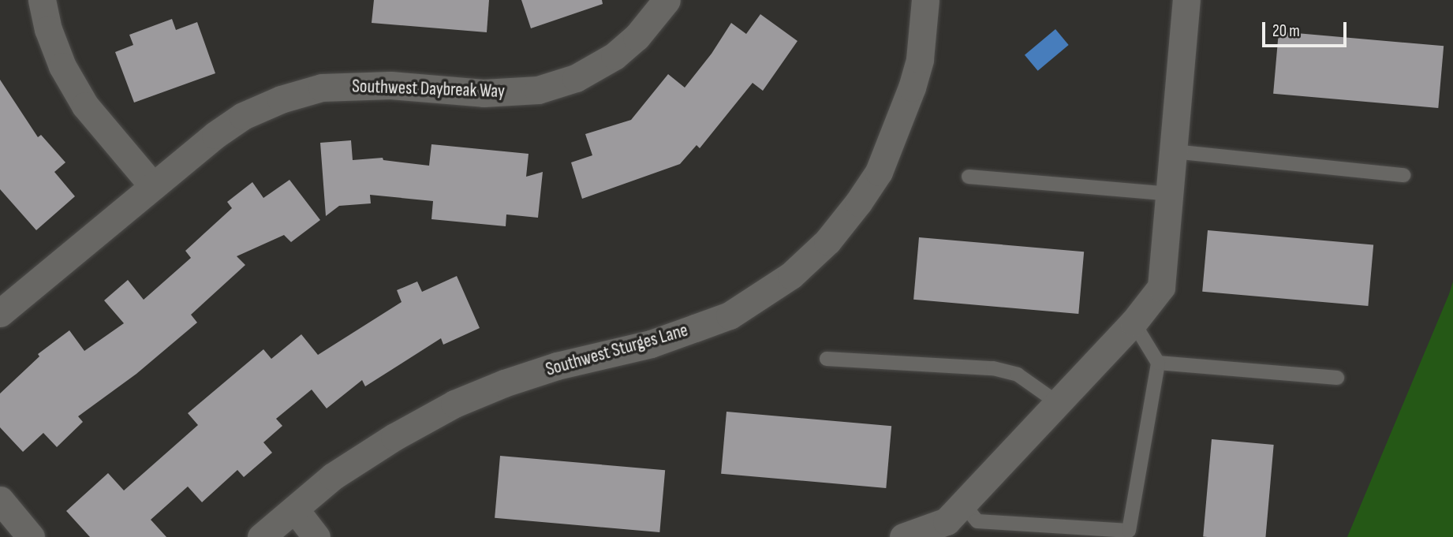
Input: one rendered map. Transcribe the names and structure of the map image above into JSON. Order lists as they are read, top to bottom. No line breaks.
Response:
{"streets":{"street":["Southwest Daybreak Way","Southwest Sturges Lane"]},"scale_bar":"20 m"}
